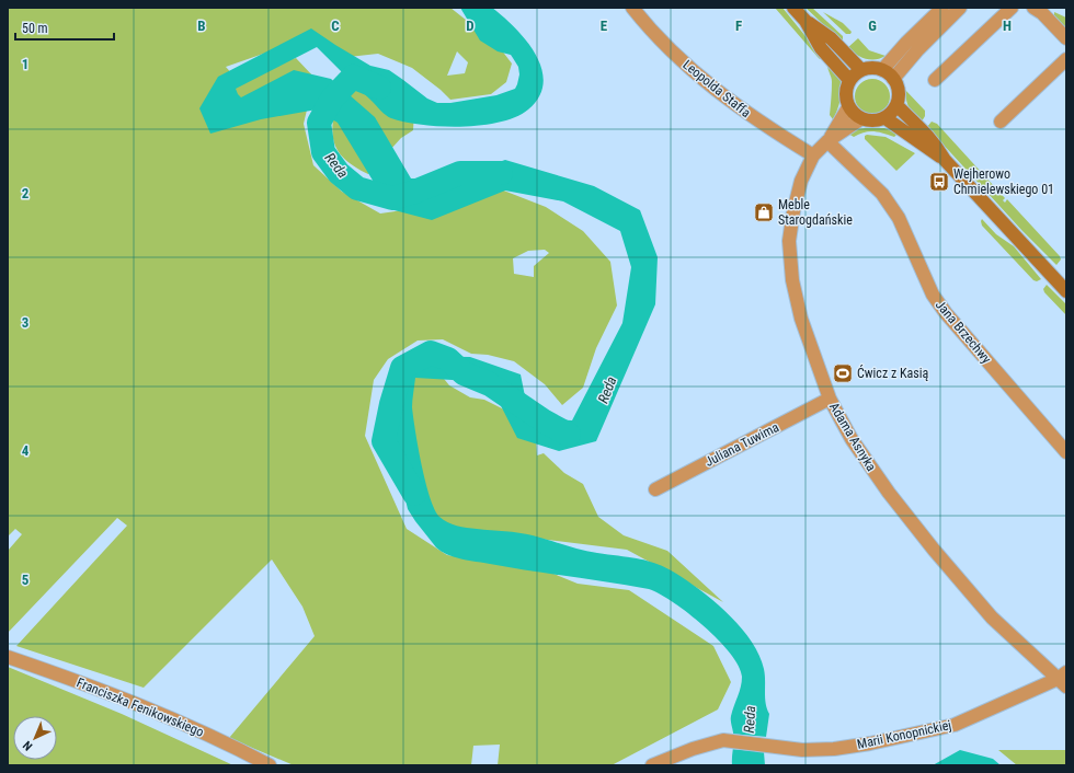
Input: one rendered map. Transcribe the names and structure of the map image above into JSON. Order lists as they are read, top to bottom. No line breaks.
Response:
{"streets":{"street":["Leopolda Staffa","Jana Brzechwy","Adama Asnyka","Juliana Tuwima","Franciszka Fenikowskiego","Marii Konopnickiej"]},"crossings":[["Leopolda Staffa","Adama Asnyka"],["Jana Brzechwy","Adama Asnyka"],["Adama Asnyka","Juliana Tuwima"],["Adama Asnyka","Marii Konopnickiej"]],"water":["Reda"],"places":{"bus stop":["Wejherowo Chmielewskiego 01"],"shop":["Meble Starogdańskie"],"sports":["Ćwicz z Kasią"]},"scale_bar":"50 m","north":"bottom left","grid":{"columns":["B","C","D","E","F","G","H"],"rows":["1","2","3","4","5"]}}
